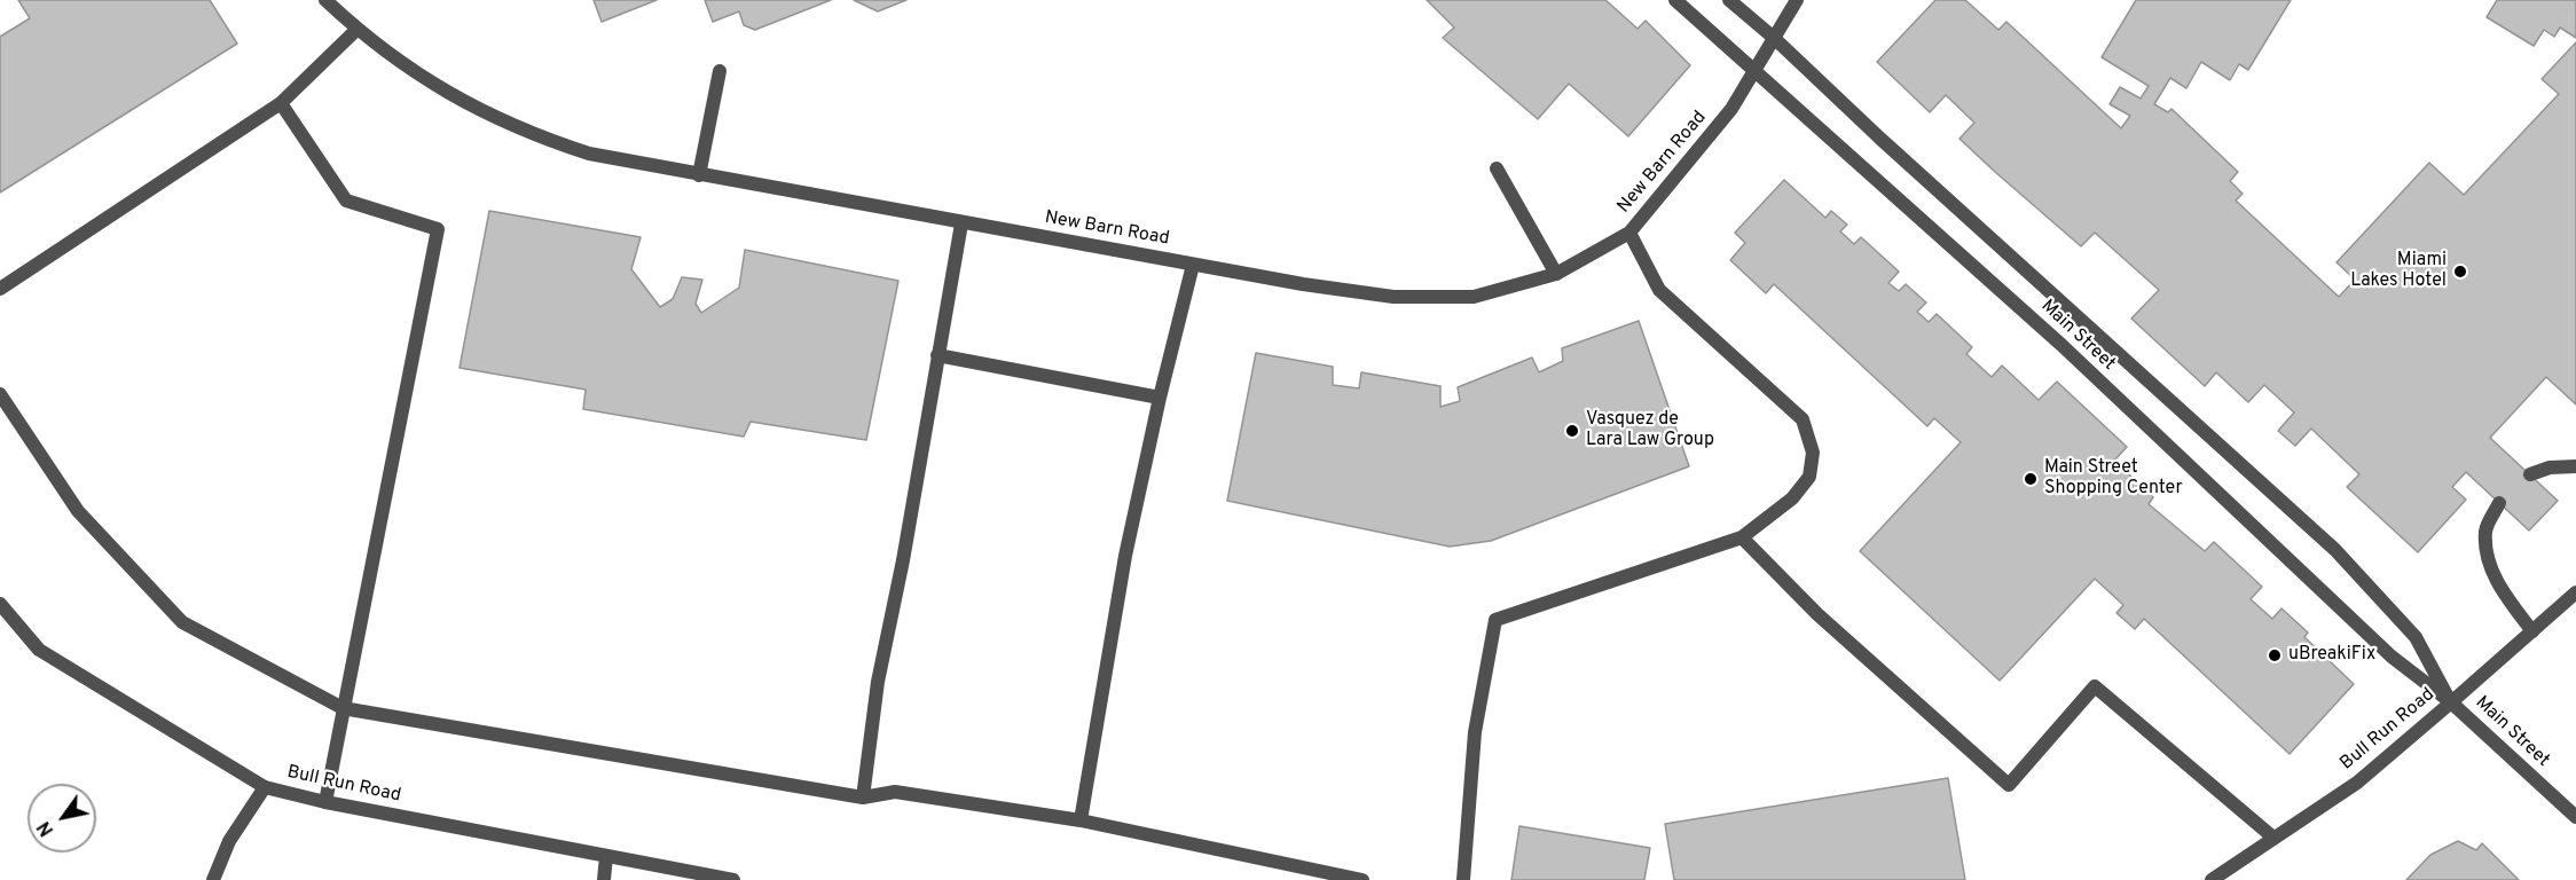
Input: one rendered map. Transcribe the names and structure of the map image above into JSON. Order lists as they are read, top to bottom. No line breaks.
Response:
{"streets":{"street":["New Barn Road","Main Street","Bull Run Road"]},"crossings":[["New Barn Road","Main Street"],["Main Street","Bull Run Road"]],"places":["Miami Lakes Hotel","Vasquez de Lara Law Group","Main Street Shopping Center","uBreakiFix"],"north":"bottom left"}
